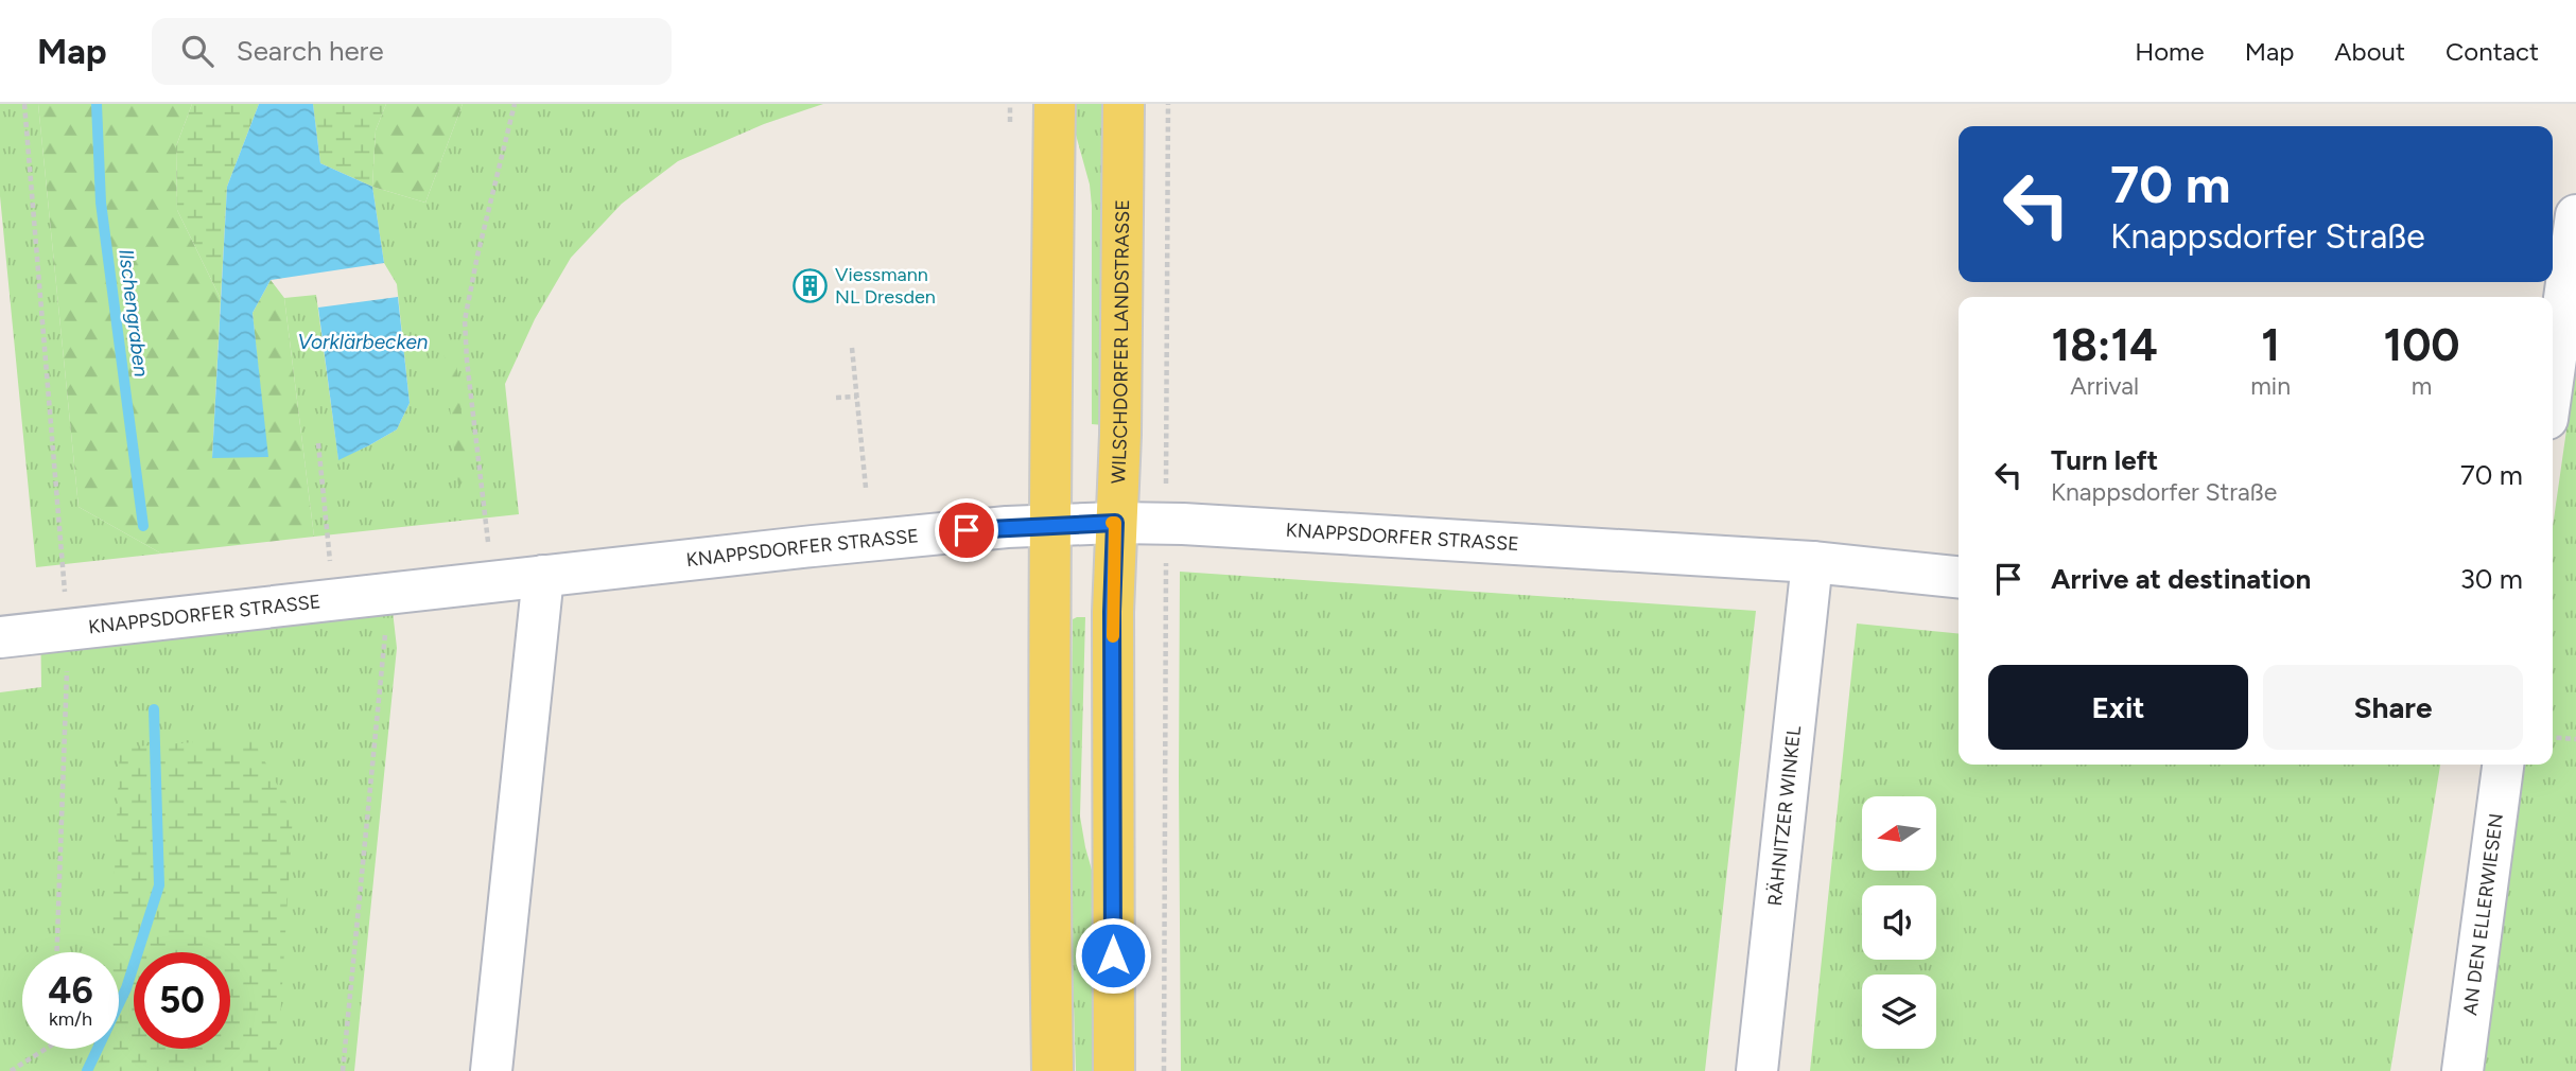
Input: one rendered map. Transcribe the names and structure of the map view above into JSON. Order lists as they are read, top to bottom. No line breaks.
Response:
{"streets":{"main road":["WILSCHDORFER LANDSTRASSE"],"street":["KNAPPSDORFER STRASSE","RÄHNITZER WINKEL","AN DEN ELLERWIESEN"]},"crossings":[["WILSCHDORFER LANDSTRASSE","KNAPPSDORFER STRASSE"],["KNAPPSDORFER STRASSE","RÄHNITZER WINKEL"]],"water":["Ilschengraben","Vorklärbecken"],"places":{"building":["Viessmann NL Dresden"]},"north":"left","page":{"header":"Map","search":"Search here","nav":["Home","Map","About","Contact"],"turn":["70 m","Knappsdorfer Straße"],"eta":["18:14","Arrival","1","min","100","m"],"list":[{"name":"Turn left","note":"Knappsdorfer Straße","value":"70 m"},{"name":"Arrive at destination","value":"30 m"}],"buttons":["Exit","Share"],"speed":"46 km/h","limit":"50"}}
